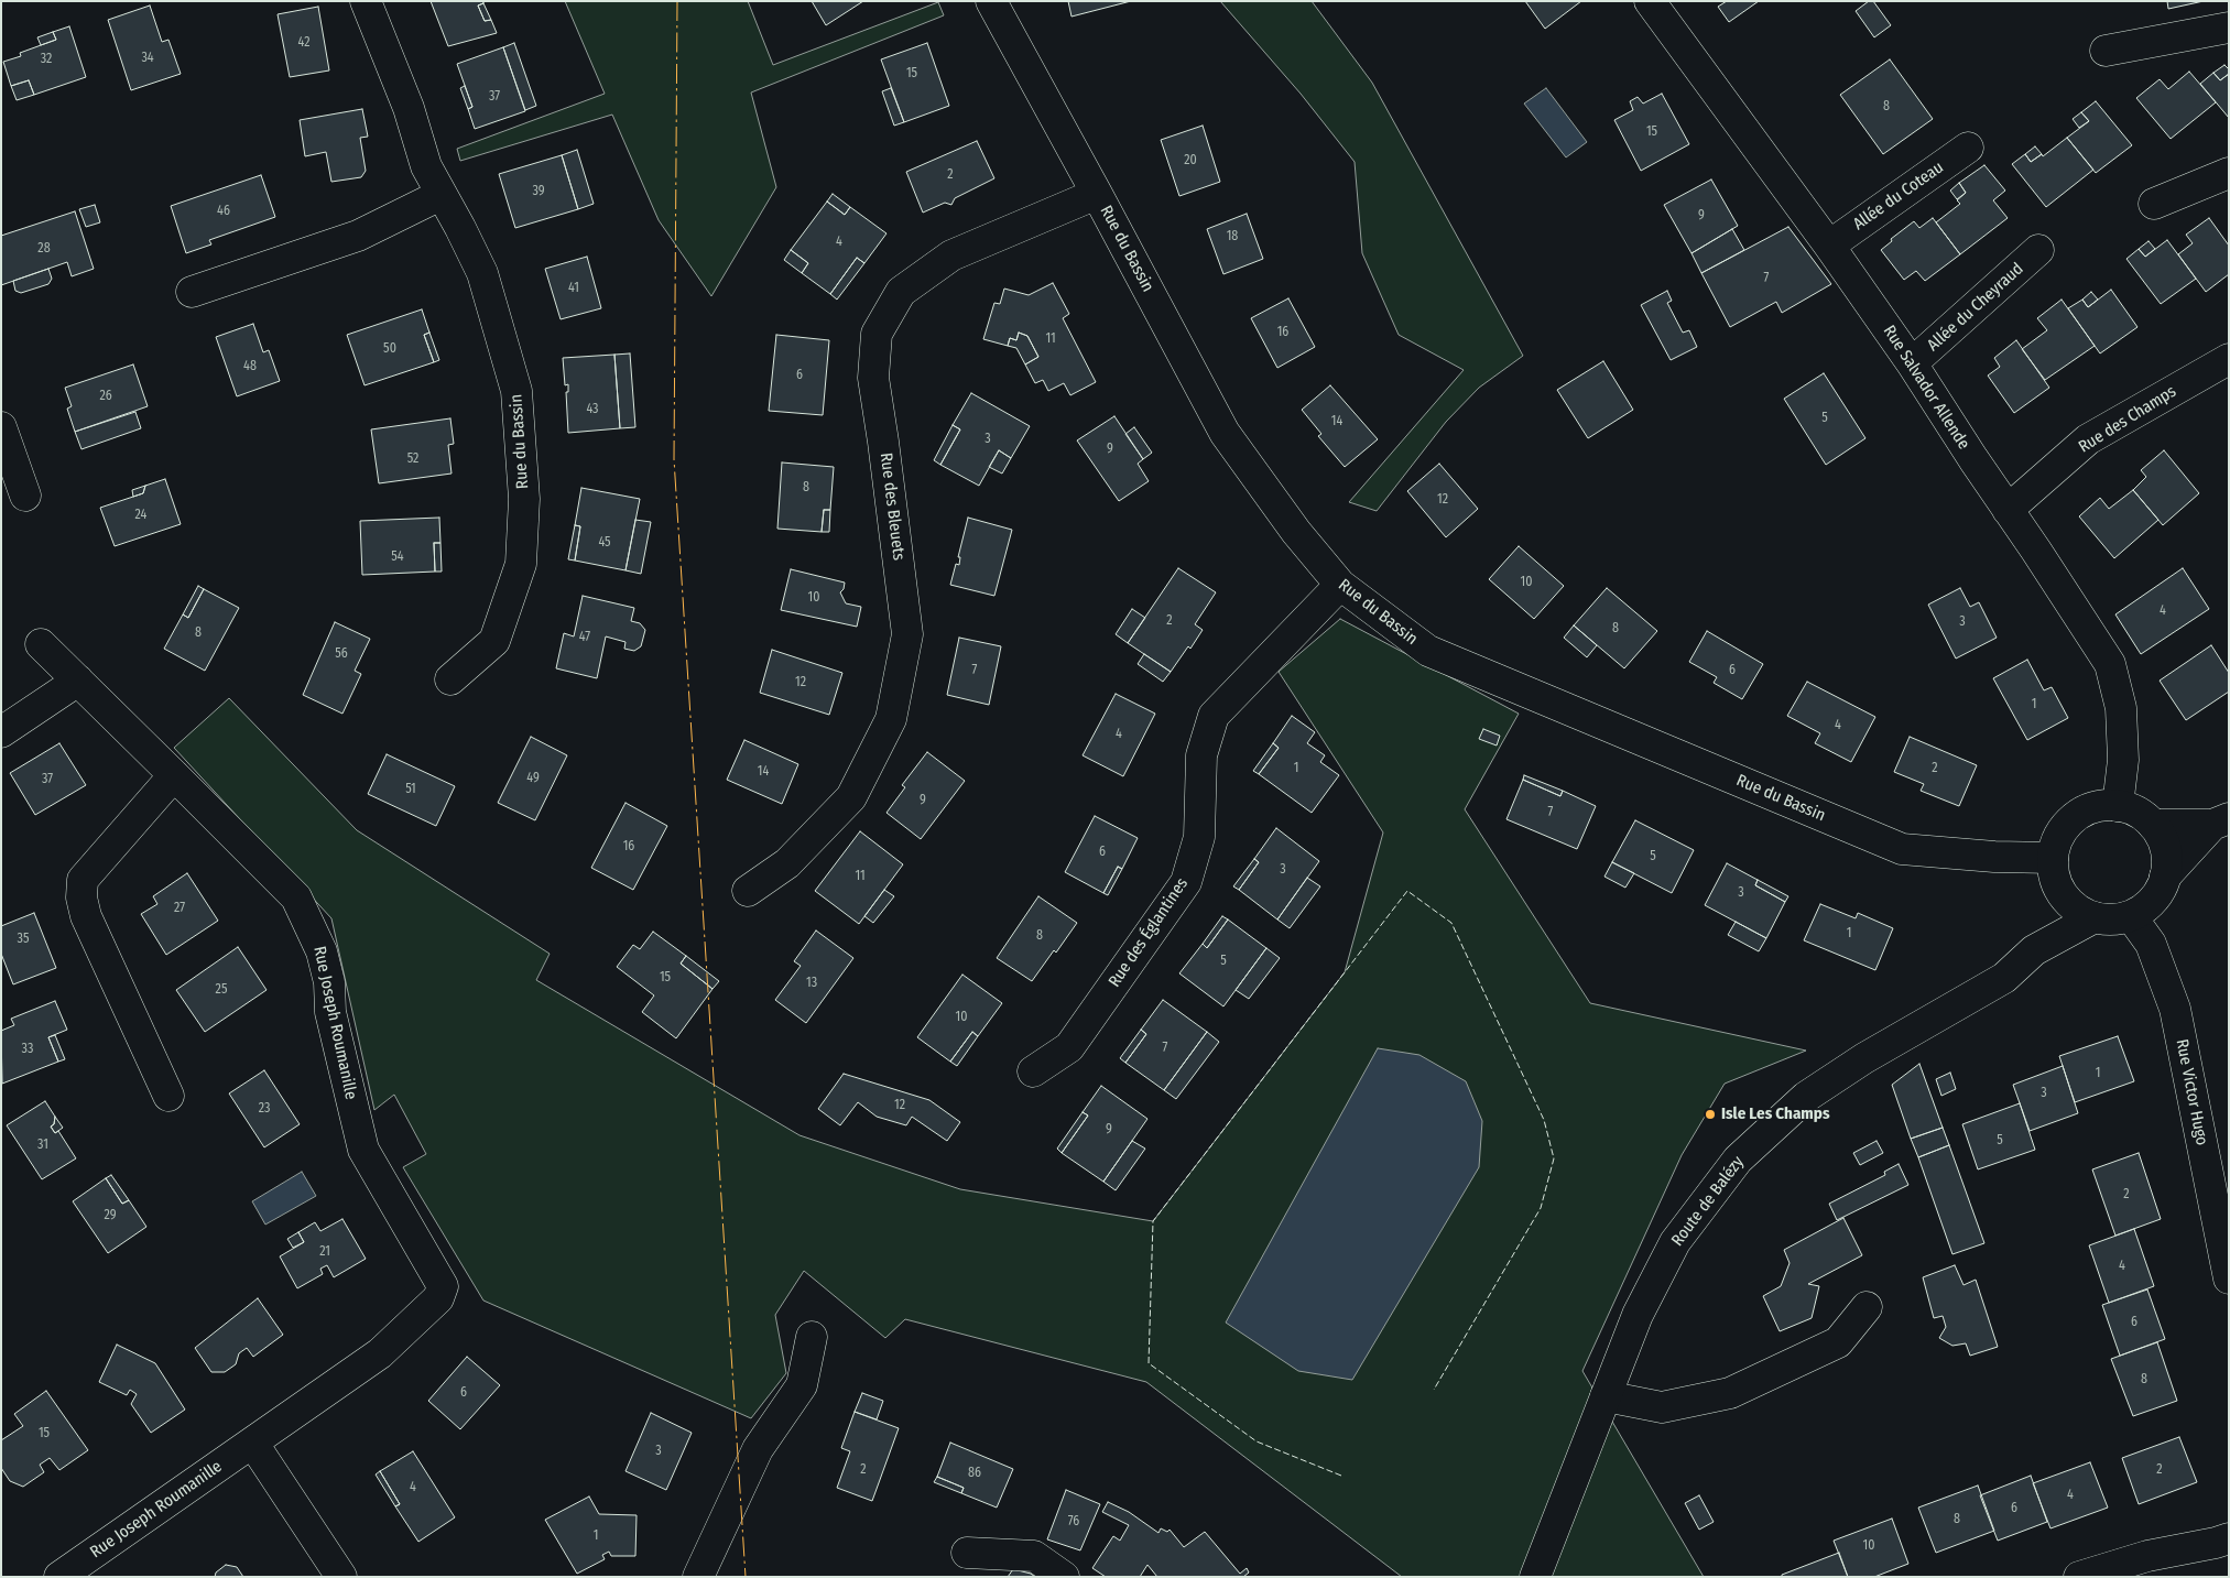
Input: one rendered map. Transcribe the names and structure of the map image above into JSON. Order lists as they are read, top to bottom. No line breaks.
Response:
{"streets":{"street":["Allée du Coteau","Rue du Bassin","Allée du Cheyraud","Rue Salvador Allende","Rue des Champs","Rue des Bleuets","Rue des Églantines","Rue Joseph Roumanille","Rue Victor Hugo","Route de Balézy"]},"crossings":[["Allée du Coteau","Rue Salvador Allende"],["Rue du Bassin","Rue Salvador Allende"],["Rue du Bassin","Rue des Bleuets"],["Rue du Bassin","Rue des Églantines"],["Rue du Bassin","Rue Victor Hugo"],["Rue du Bassin","Route de Balézy"],["Allée du Cheyraud","Rue Salvador Allende"],["Rue Salvador Allende","Rue des Champs"],["Rue Salvador Allende","Rue Victor Hugo"],["Rue Salvador Allende","Route de Balézy"],["Rue Victor Hugo","Route de Balézy"]],"places":["Isle Les Champs"],"house_numbers":["42","34","32","15","37","8","15","20","2","39","46","9","18","4","28","7","41","16","11","50","48","6","26","43","5","14","3","9","52","8","12","24","45","54","10","10","4","2","3","8","8","47","56","7","6","12","1","4","4","1","2","14","49","37","51","9","7","16","6","5","3","11","3","27","1","8","35","5","15","13","25","10","7","33","1","3","12","23","9","5","31","2","29","21","4","6","8","6","15","3","2","2","86","4","4","6","8","76","1","10"]}
